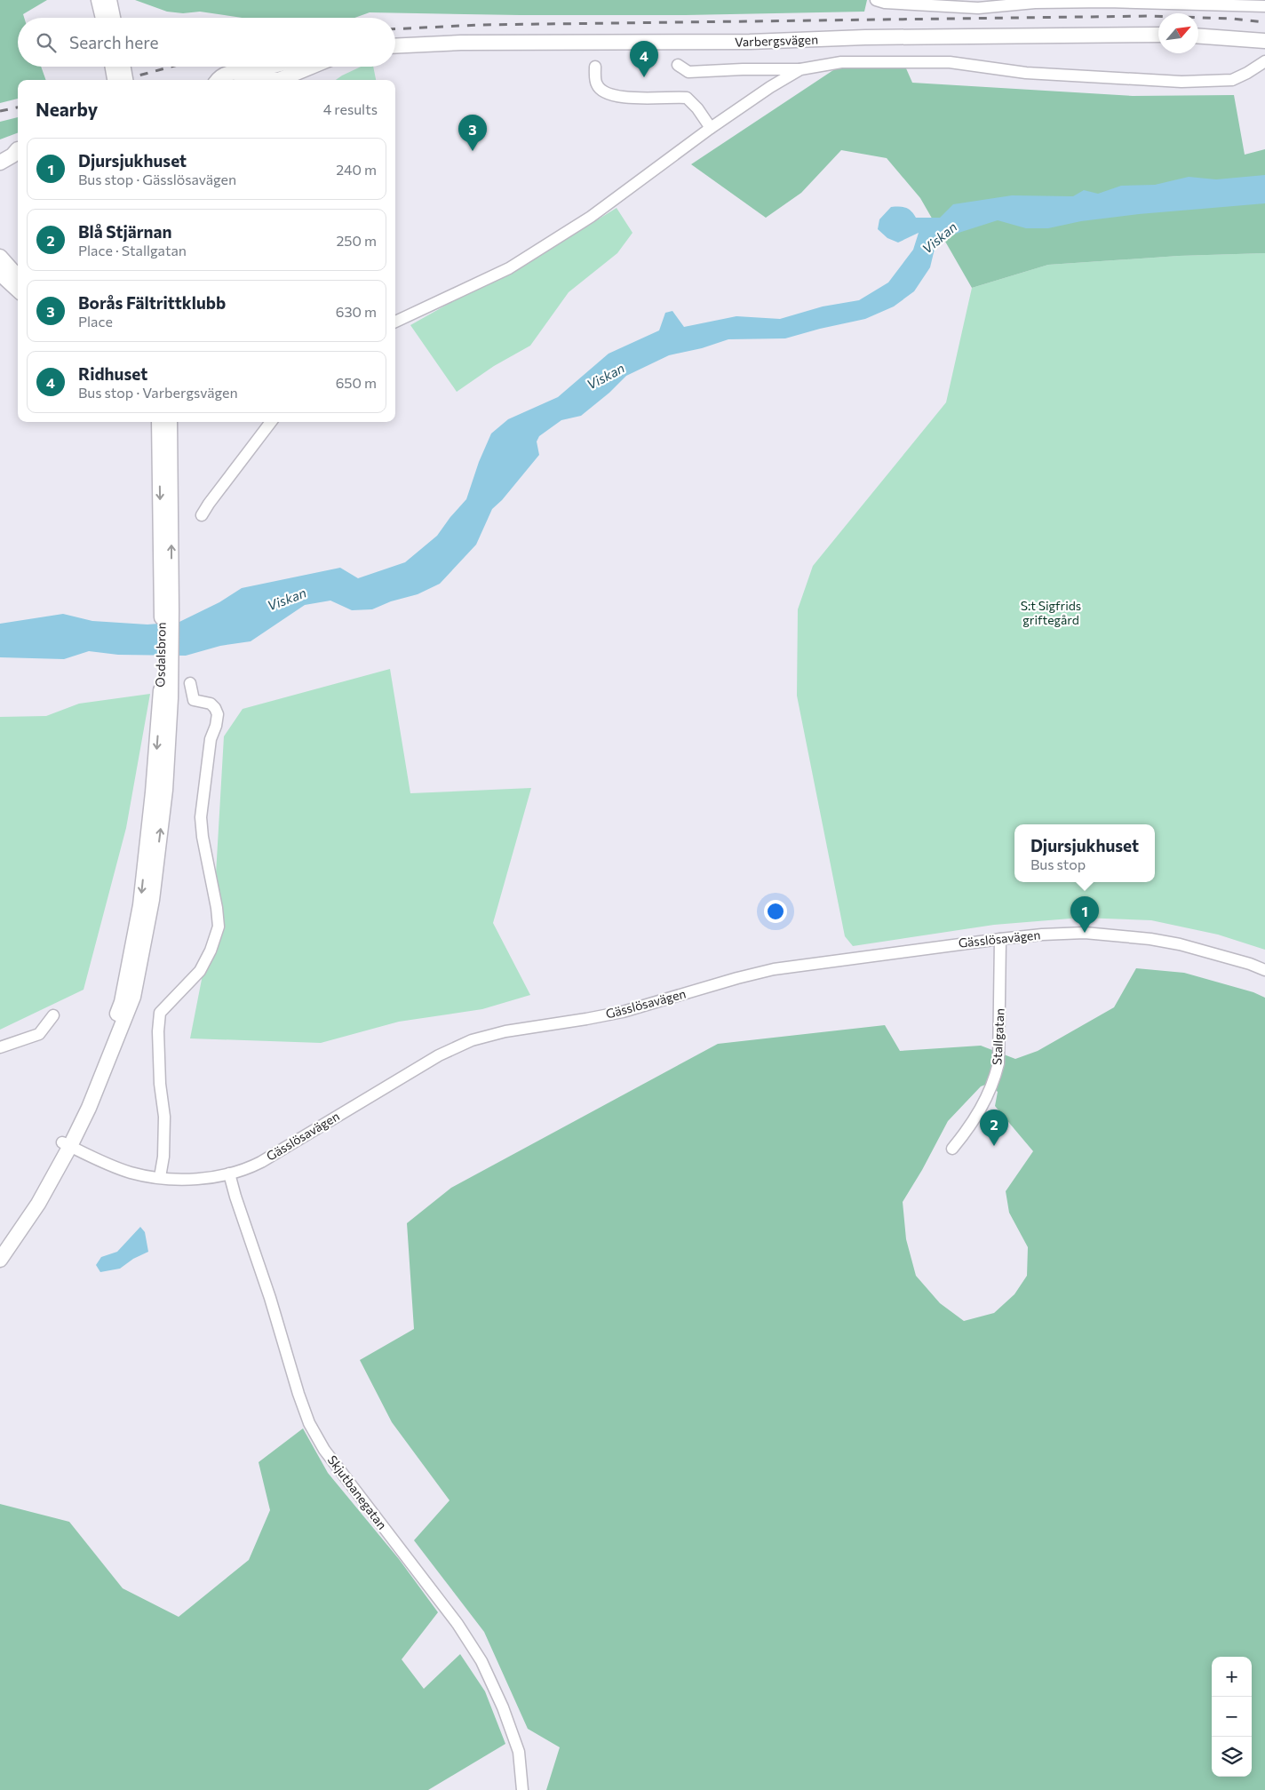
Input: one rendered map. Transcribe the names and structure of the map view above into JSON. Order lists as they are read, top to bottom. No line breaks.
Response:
{"streets":{"main road":["Varbergsvägen","Osdalsbron"],"street":["Gässlösavägen","Stallgatan","Skjutbanegatan"]},"crossings":[["Osdalsbron","Gässlösavägen"],["Gässlösavägen","Stallgatan"],["Gässlösavägen","Skjutbanegatan"]],"water":["Viskan"],"parks":["S:t Sigfrids griftegård"],"north":"top right","page":{"search":"Search here","pins":["4","3","1","2"],"heading":["Nearby","4 results"],"list":[{"mark":"1","name":"Djursjukhuset","note":"Bus stop · Gässlösavägen","value":"240 m"},{"mark":"2","name":"Blå Stjärnan","note":"Place · Stallgatan","value":"250 m"},{"mark":"3","name":"Borås Fältrittklubb","note":"Place","value":"630 m"},{"mark":"4","name":"Ridhuset","note":"Bus stop · Varbergsvägen","value":"650 m"}],"popup":["Djursjukhuset","Bus stop"],"map_buttons":["+","−"]}}
